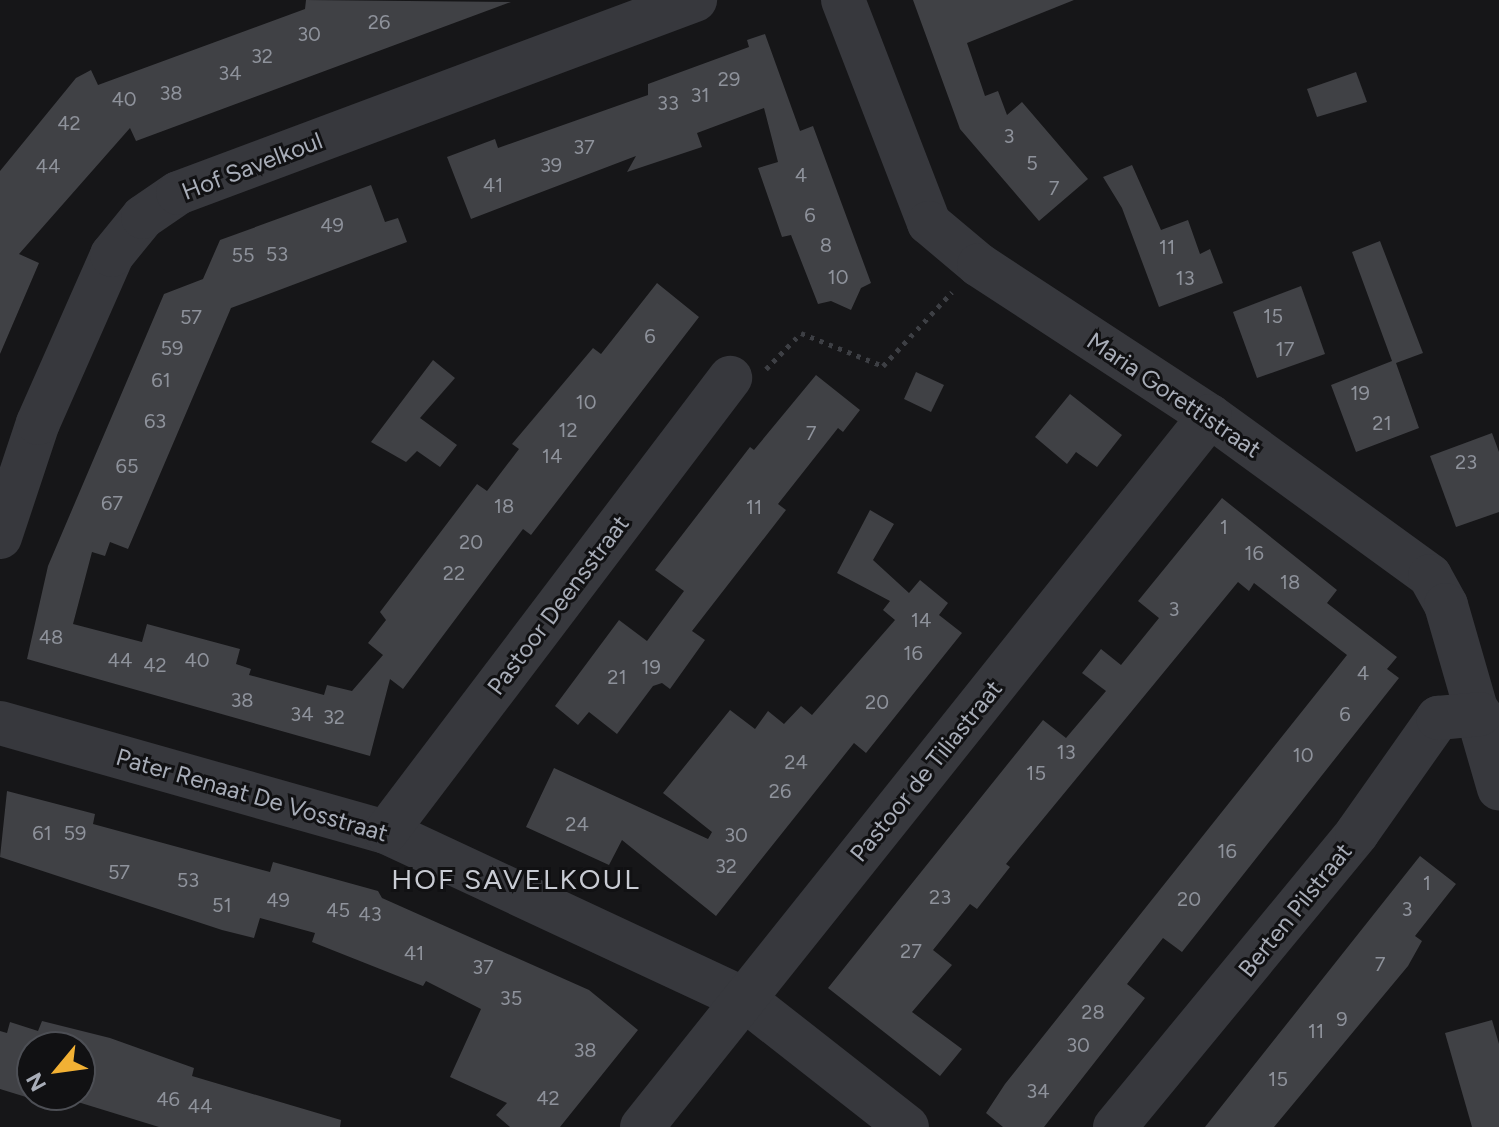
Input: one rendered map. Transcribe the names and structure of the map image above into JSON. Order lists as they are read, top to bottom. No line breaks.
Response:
{"streets":{"street":["Hof Savelkoul","Maria Gorettistraat","Pastoor Deensstraat","Pastoor de Tiliastraat","Pater Renaat De Vosstraat","Berten Pilstraat"]},"crossings":[["Maria Gorettistraat","Pastoor de Tiliastraat"],["Maria Gorettistraat","Berten Pilstraat"],["Pastoor Deensstraat","Pater Renaat De Vosstraat"],["Pastoor de Tiliastraat","Pater Renaat De Vosstraat"]],"districts":["HOF SAVELKOUL"],"house_numbers":["26","30","32","34","29","38","31","40","33","42","3","37","5","39","44","4","41","7","6","49","8","11","53","55","10","13","15","57","6","59","17","61","19","10","63","21","12","7","14","23","65","67","18","11","1","20","16","22","18","3","14","48","16","44","40","42","19","4","21","38","20","34","6","32","13","10","24","15","26","24","61","59","30","16","32","57","53","1","23","20","49","51","3","45","43","27","41","7","37","35","28","9","11","30","38","15","34","42","46","44"],"north":"bottom left"}
